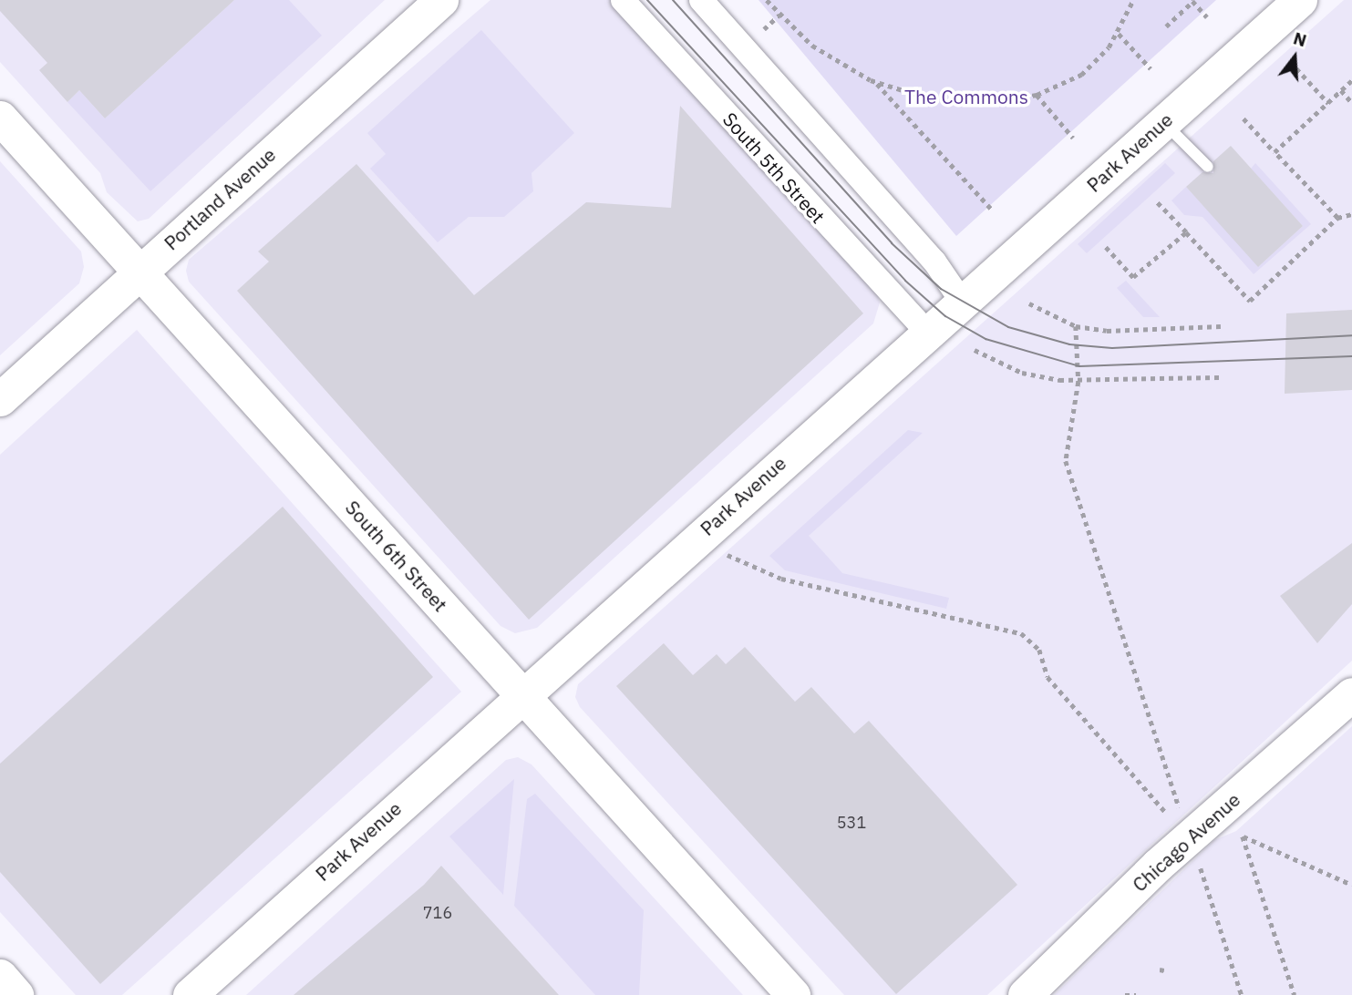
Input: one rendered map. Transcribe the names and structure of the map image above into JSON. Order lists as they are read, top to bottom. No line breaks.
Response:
{"streets":{"street":["Park Avenue","South 5th Street","Portland Avenue","South 6th Street","Chicago Avenue"]},"crossings":[["Park Avenue","South 5th Street"],["Park Avenue","South 6th Street"],["Portland Avenue","South 6th Street"]],"parks":["The Commons"],"house_numbers":["531","716"],"north":"top"}
